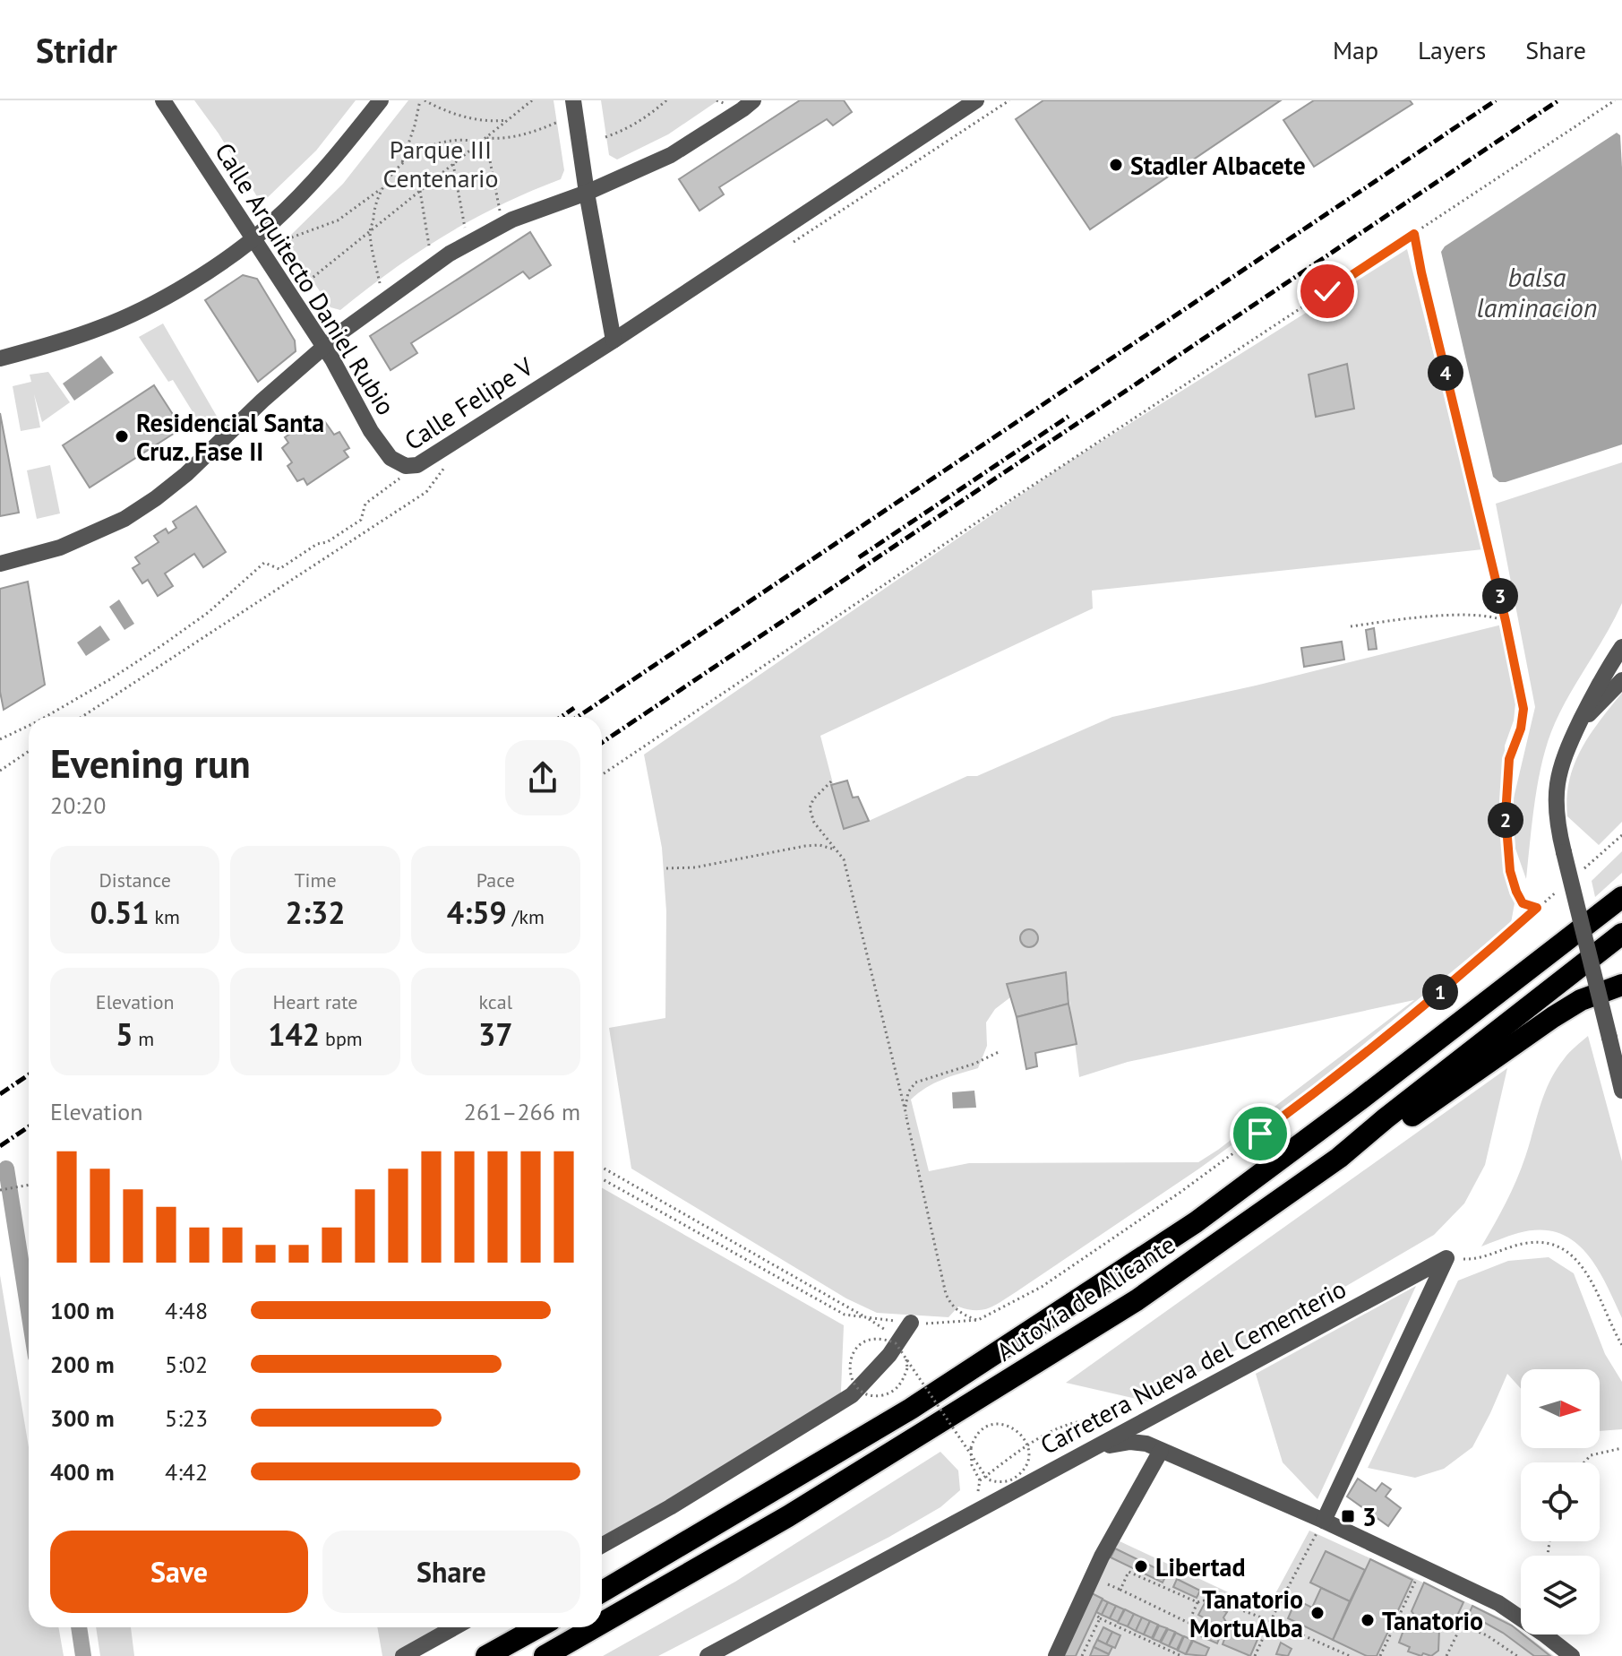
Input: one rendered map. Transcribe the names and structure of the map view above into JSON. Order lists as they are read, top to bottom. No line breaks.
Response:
{"streets":{"highway":["Autovía de Alicante"],"street":["Calle Arquitecto Daniel Rubio","Calle Felipe V","Carretera Nueva del Cementerio"]},"crossings":[["Calle Arquitecto Daniel Rubio","Calle Felipe V"]],"water":["balsa laminacion"],"parks":["Parque III Centenario"],"places":{"other":["Stadler Albacete","Residencial Santa Cruz. Fase II","Libertad","Tanatorio MortuAlba","Tanatorio"],"transit":["3"]},"north":"right","page":{"header":"Stridr","nav":["Map","Layers","Share"],"pins":["4","3","2","1"],"heading":["Evening run","20:20"],"stats":[["Distance","0.51 km"],["Time","2:32"],["Pace","4:59 /km"],["Elevation","5 m"],["Heart rate","142 bpm"],["kcal","37"]],"chart":["Elevation","261–266 m"],"list":[{"name":"100 m","note":"4:48"},{"name":"200 m","note":"5:02"},{"name":"300 m","note":"5:23"},{"name":"400 m","note":"4:42"}],"buttons":["Save","Share"]}}
